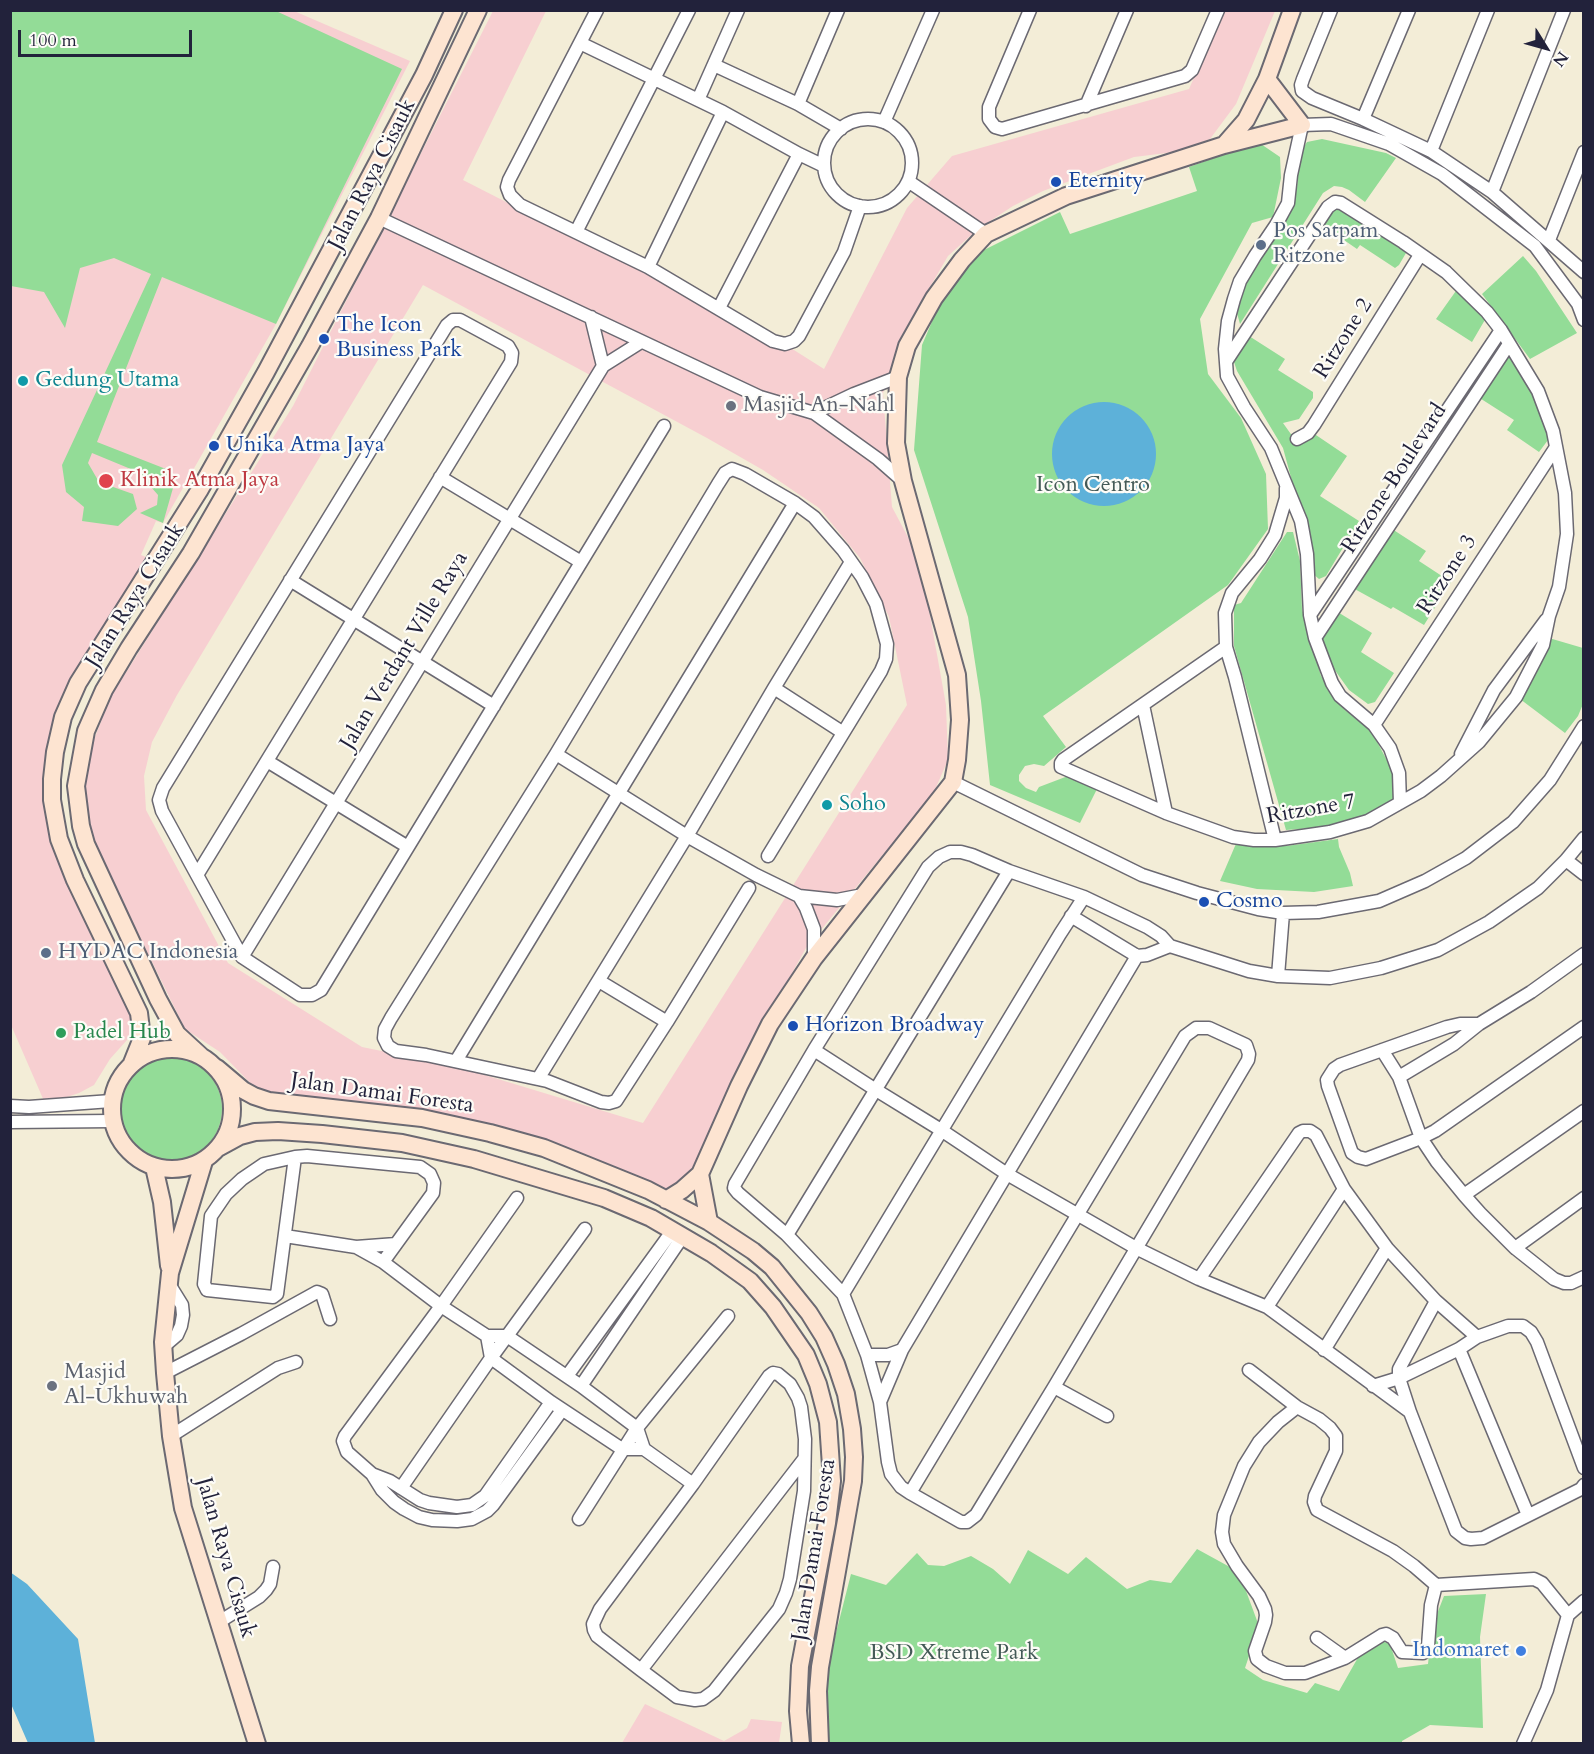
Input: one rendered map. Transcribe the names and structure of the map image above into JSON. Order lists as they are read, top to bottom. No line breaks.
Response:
{"streets":{"main road":["Jalan Raya Cisauk","Jalan Damai Foresta"],"street":["Ritzone 2","Ritzone Boulevard","Ritzone 3","Jalan Verdant Ville Raya","Ritzone 7"]},"crossings":[["Jalan Raya Cisauk","Jalan Damai Foresta"]],"parks":["Icon Centro","BSD Xtreme Park"],"places":["Eternity","Pos Satpam Ritzone","The Icon Business Park","Gedung Utama","Masjid An-Nahl","Unika Atma Jaya","Klinik Atma Jaya","Soho","Cosmo","HYDAC Indonesia","Horizon Broadway","Padel Hub","Masjid Al-Ukhuwah","Indomaret"],"scale_bar":"100 m","north":"bottom right"}
